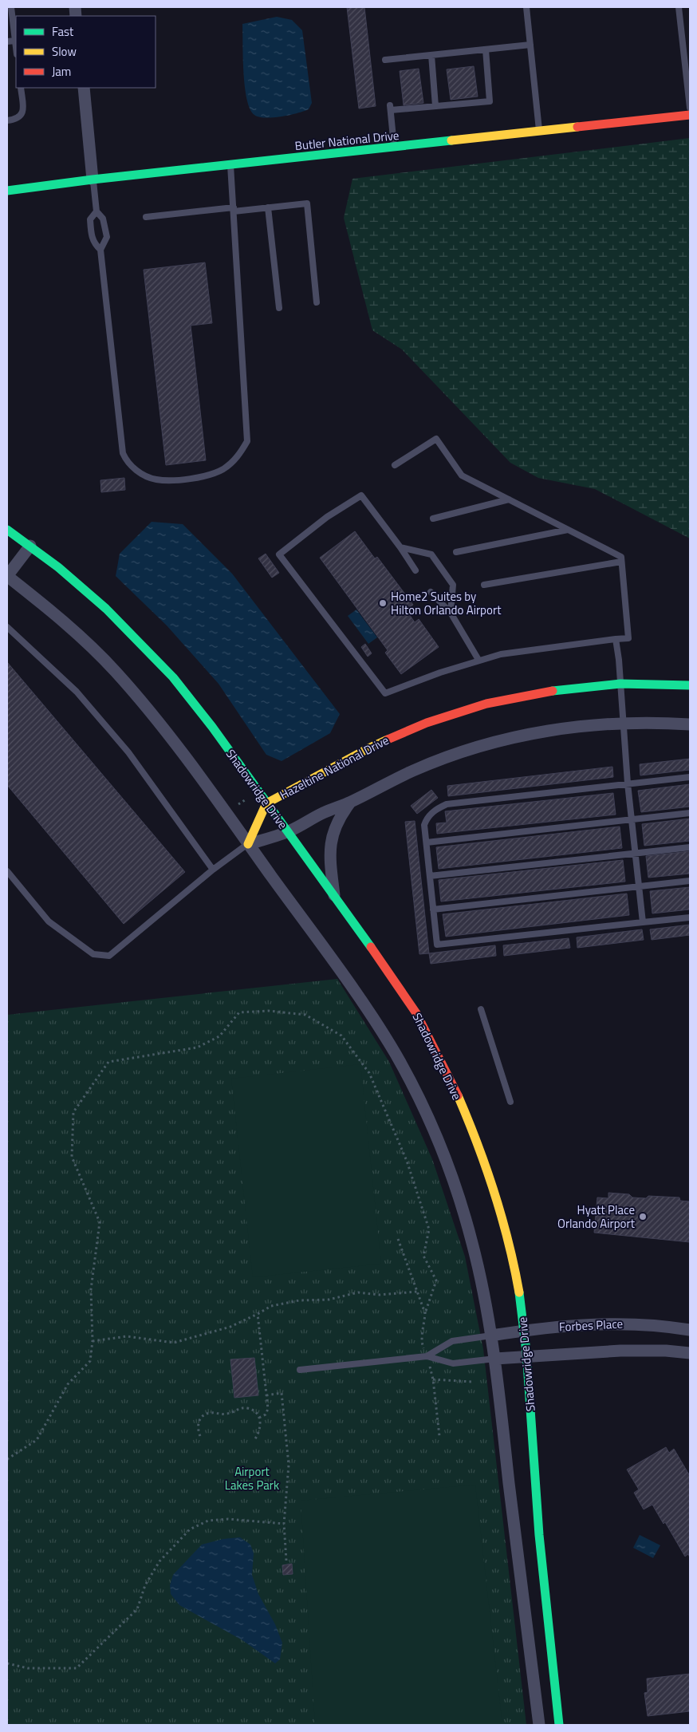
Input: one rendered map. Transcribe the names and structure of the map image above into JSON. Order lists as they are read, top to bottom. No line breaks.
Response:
{"streets":{"street":["Butler National Drive","Hazeltine National Drive","Shadowridge Drive","Forbes Place"]},"crossings":[["Hazeltine National Drive","Shadowridge Drive"],["Shadowridge Drive","Forbes Place"]],"parks":["Airport Lakes Park"],"places":["Home2 Suites by Hilton Orlando Airport","Hyatt Place Orlando Airport"],"legend":["Fast","Slow","Jam"]}
